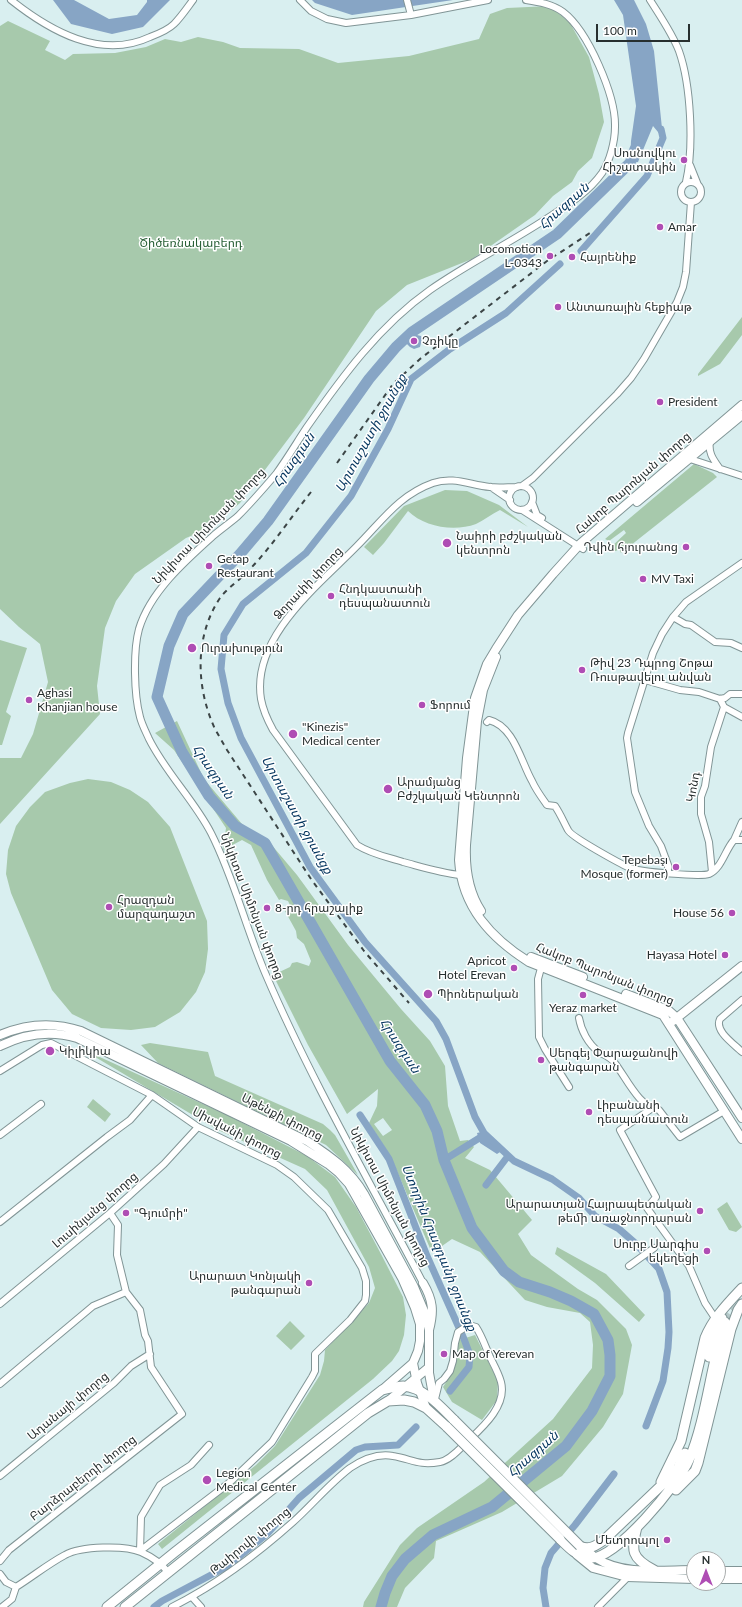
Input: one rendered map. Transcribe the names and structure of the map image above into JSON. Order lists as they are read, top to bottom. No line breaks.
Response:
{"streets":{"main road":["Հակոբ Պարոնյան փողոց","Աթենքի փողոց"],"street":["Նիկիտա Սիմոնյան փողոց","Ձորափի փողոց","Կոնդ","Սիսվանի փողոց","Լուսինյանց փողոց","Ադանայի փողոց","Բարձրաբերդի փողոց","Թաիրովի փողոց"]},"crossings":[["Հակոբ Պարոնյան փողոց","Ձորափի փողոց"],["Աթենքի փողոց","Թաիրովի փողոց"],["Սիսվանի փողոց","Լուսինյանց փողոց"],["Ադանայի փողոց","Բարձրաբերդի փողոց"]],"water":["Հրազդան","Արտաշատի ջրանցք","Ստորին Հրազդանի ջրանցք"],"parks":["Ծիծեռնակաբերդ"],"places":["Սոսնովկու Հիշատակին","Amar","Locomotion L-0343","Հայրենիք","Անտառային հեքիաթ","Չռիկը","President","Նաիրի բժշկական կենտրոն","Դվին հյուրանոց","Getap Restaurant","MV Taxi","Հնդկաստանի դեսպանատուն","Ուրախություն","Թիվ 23 Դպրոց Շոթա Ռուսթավելու անվան","Aghasi Khanjian house","Ֆորում","\"Kinezis\" Medical center","Արամյանց Բժշկական Կենտրոն","Tepebaşı Mosque (former)","Հրազդան մարզադաշտ","8-րդ հրաշալիք","House 56","Hayasa Hotel","Apricot Hotel Erevan","Պիոներական","Yeraz market","Կիլիկիա","Սերգեյ Փարաջանովի թանգարան","Լիբանանի դեսպանատուն","Արարատյան Հայրապետական թեմի առաջնորդարան","\"Գյումրի\"","Սուրբ Սարգիս եկեղեցի","Արարատ Կոնյակի թանգարան","Map of Yerevan","Legion Medical Center","Մետրոպոլ"],"scale_bar":"100 m","north":"top"}
